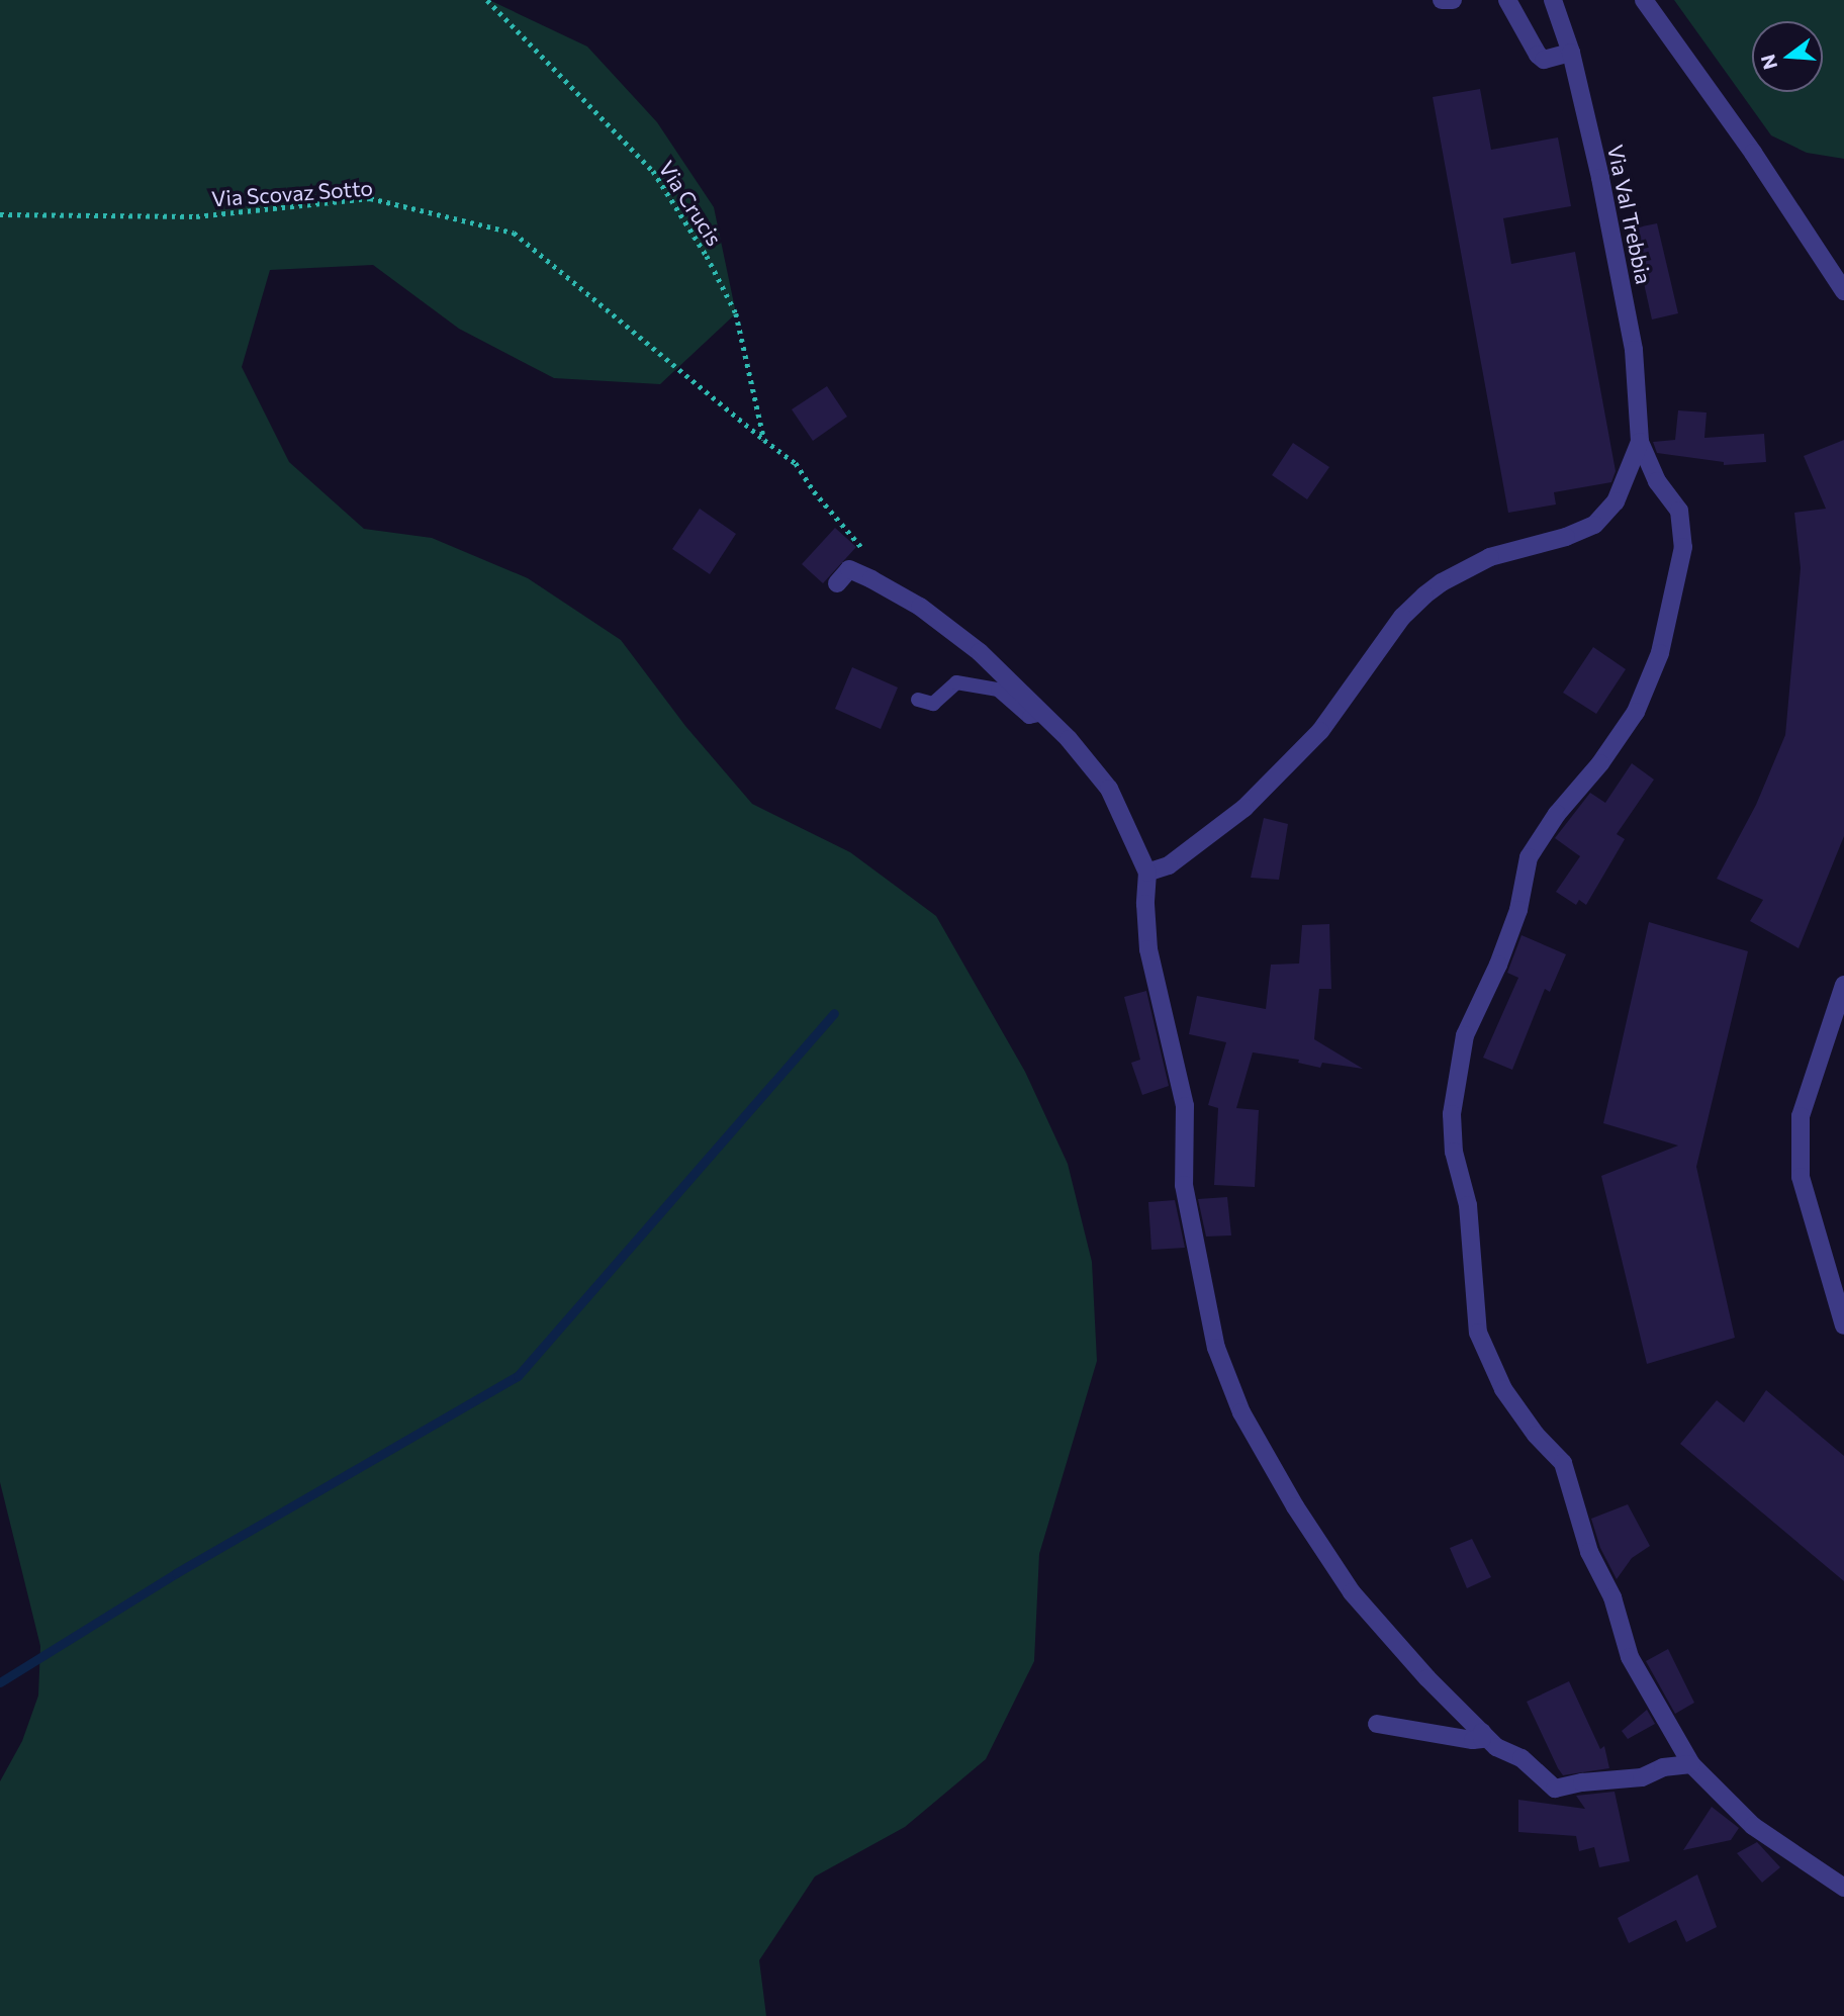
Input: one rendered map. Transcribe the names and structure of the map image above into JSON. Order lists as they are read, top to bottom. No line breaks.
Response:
{"streets":{"street":["Via Val Trebbia"],"path":["Via Scovaz Sotto","Via Crucis"]},"crossings":[["Via Scovaz Sotto","Via Crucis"]],"north":"left"}
